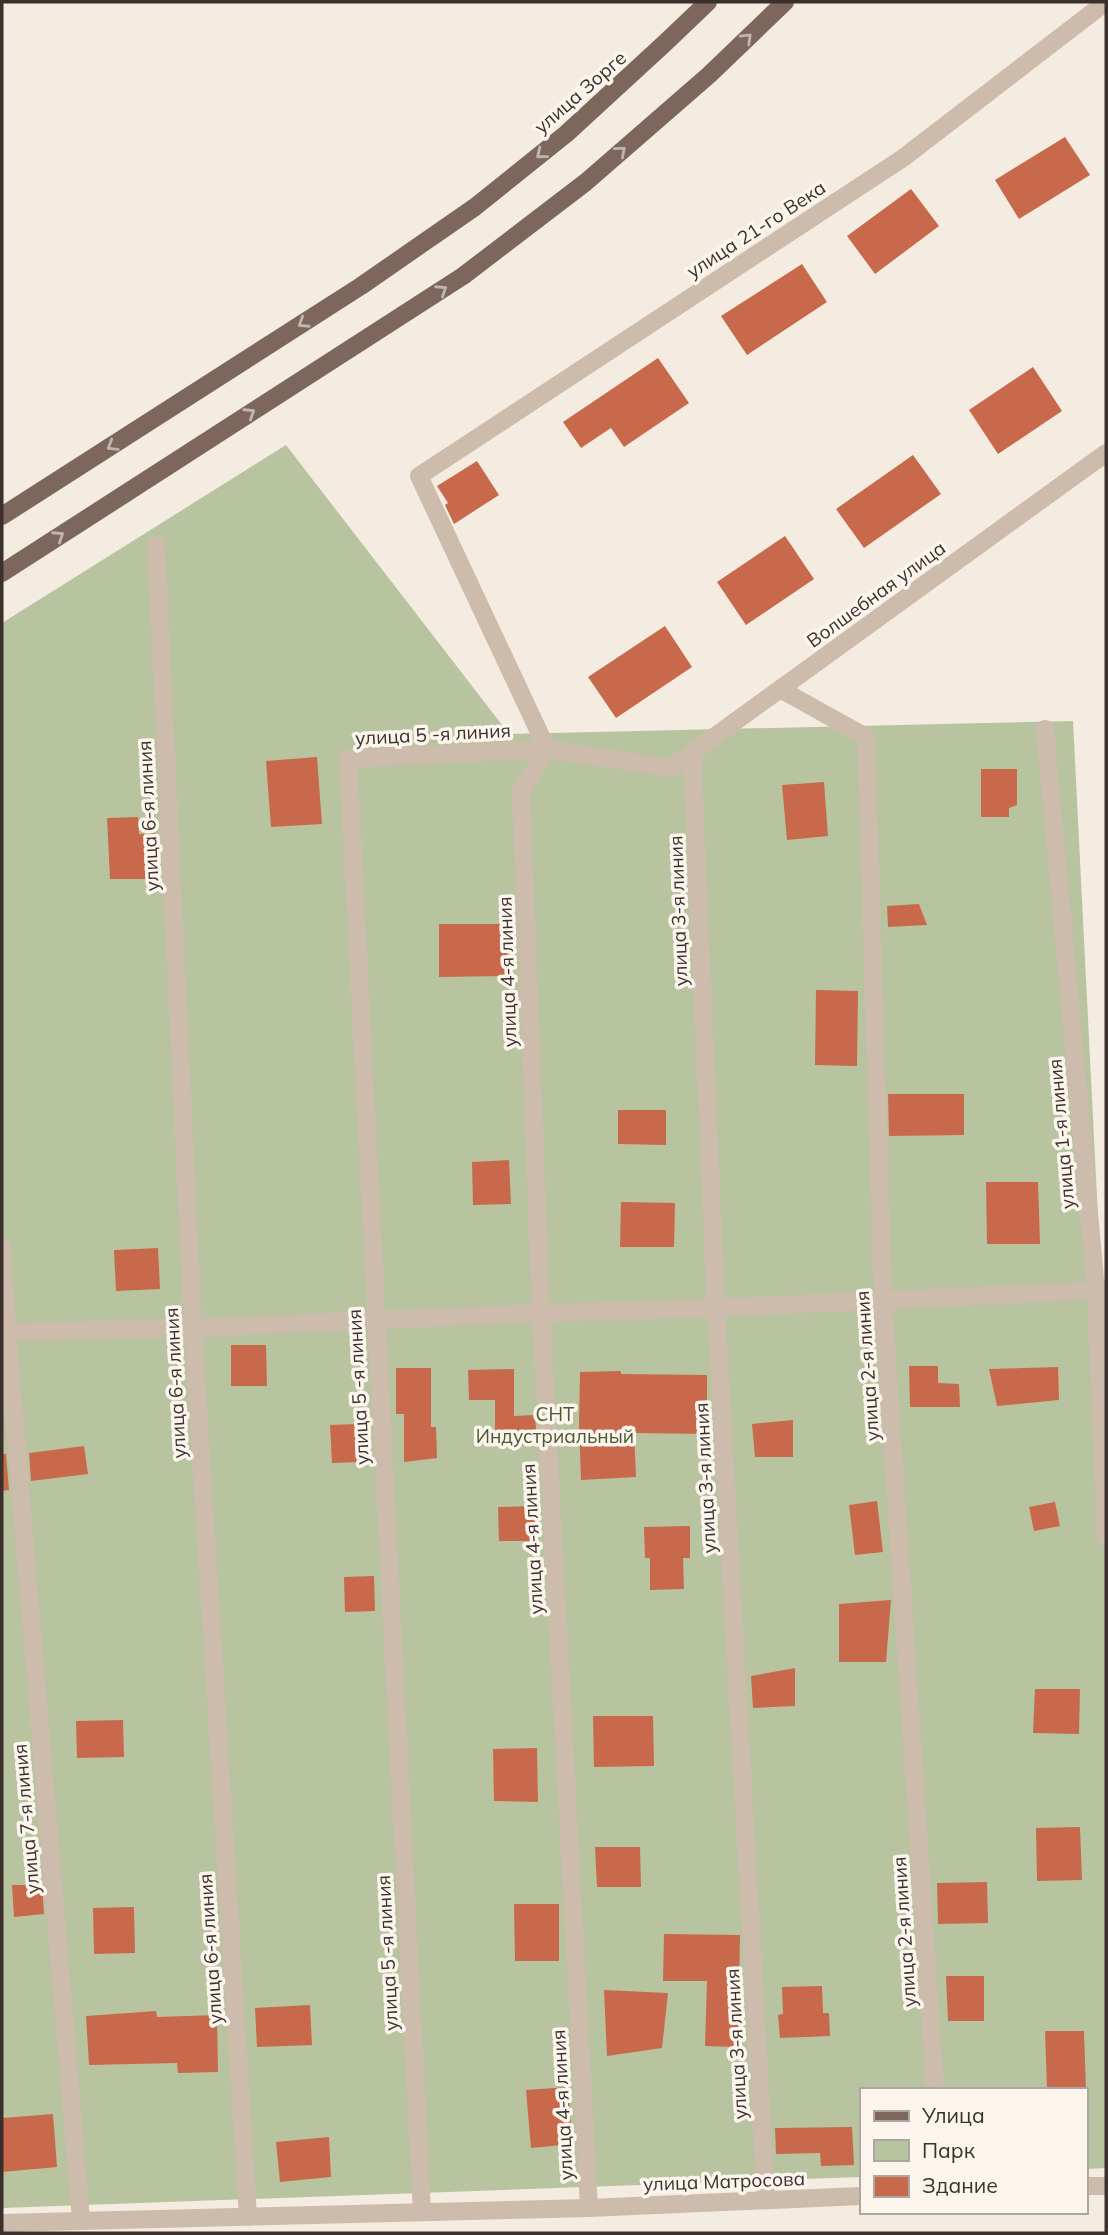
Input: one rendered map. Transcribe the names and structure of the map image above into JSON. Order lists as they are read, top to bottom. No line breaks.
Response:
{"streets":{"main road":["улица Зорге"],"street":["улица 21-го Века","Волшебная улица","улица 5 -я линия","улица 6-я линия","улица 3-я линия","улица 4-я линия","улица 1-я линия","улица 2-я линия","улица 7-я линия","улица Матросова"]},"crossings":[["улица 21-го Века","Волшебная улица"],["улица 21-го Века","улица 5 -я линия"],["улица 21-го Века","улица 4-я линия"],["Волшебная улица","улица 5 -я линия"],["Волшебная улица","улица 3-я линия"],["Волшебная улица","улица 4-я линия"],["Волшебная улица","улица 2-я линия"],["улица 5 -я линия","улица 4-я линия"],["улица 5 -я линия","улица Матросова"],["улица 6-я линия","улица Матросова"],["улица 3-я линия","улица Матросова"],["улица 4-я линия","улица Матросова"],["улица 7-я линия","улица Матросова"]],"parks":["СНТ Индустриальный"],"legend":["Улица","Парк","Здание"]}
